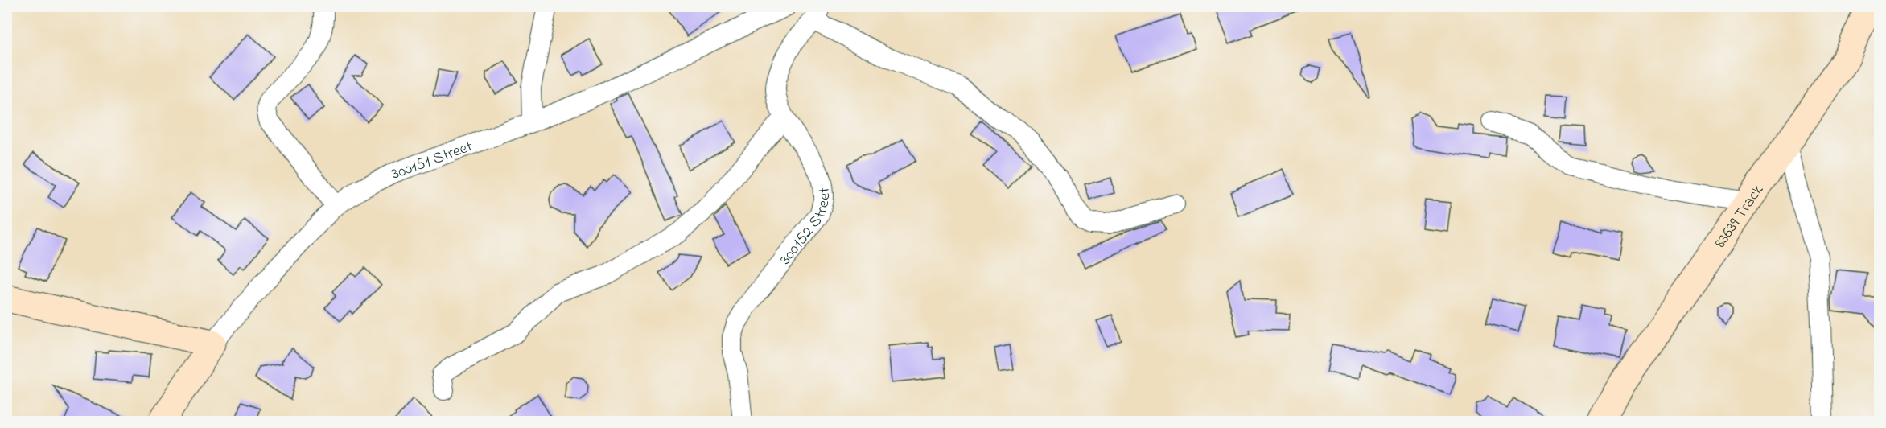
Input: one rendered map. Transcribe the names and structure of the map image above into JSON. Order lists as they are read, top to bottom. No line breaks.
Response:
{"streets":{"street":["300151 Street","83639 Track","300152 Street"]}}
